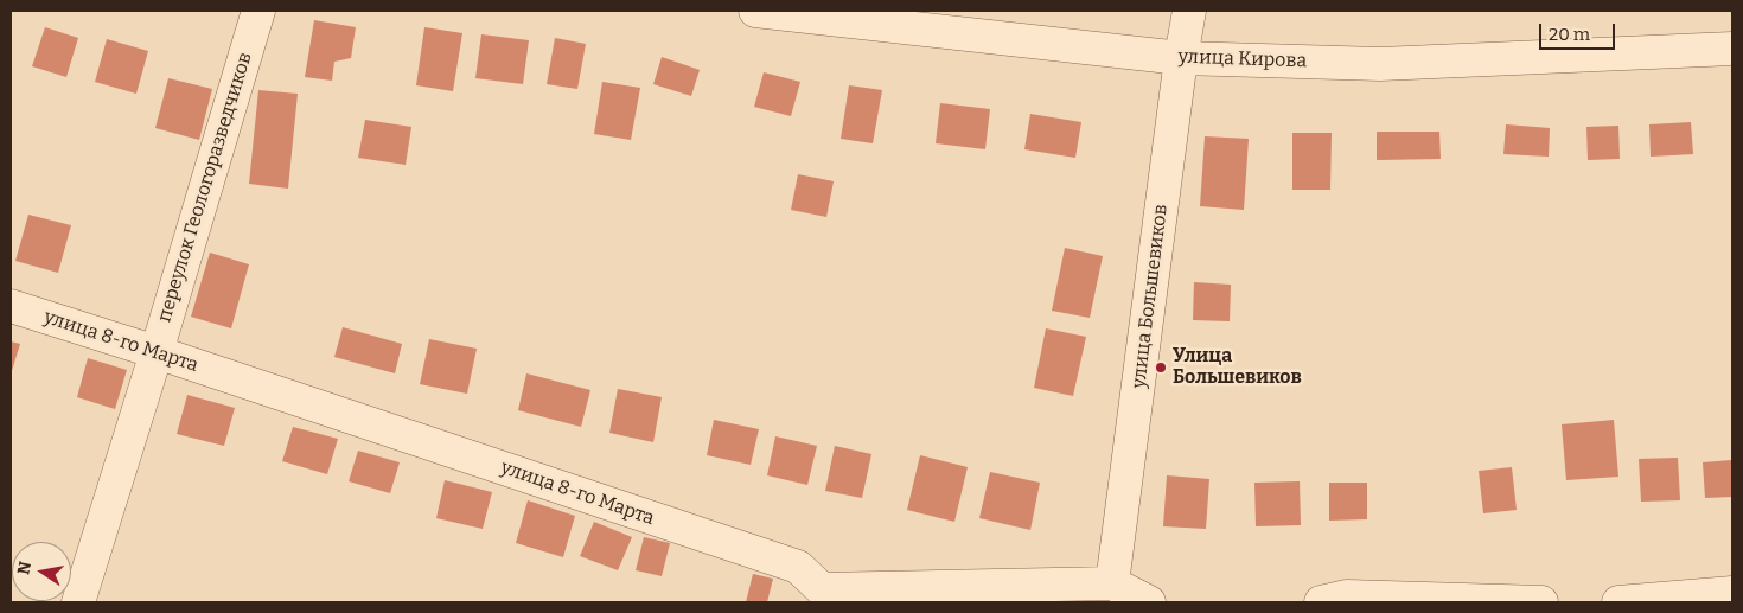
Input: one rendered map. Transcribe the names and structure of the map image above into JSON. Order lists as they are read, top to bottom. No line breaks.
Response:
{"streets":{"street":["улица Кирова","переулок Геологоразведчиков","улица Большевиков","улица 8-го Марта"]},"crossings":[["улица Кирова","улица Большевиков"],["переулок Геологоразведчиков","улица 8-го Марта"],["улица Большевиков","улица 8-го Марта"]],"places":["Улица Большевиков"],"scale_bar":"20 m","north":"left"}
